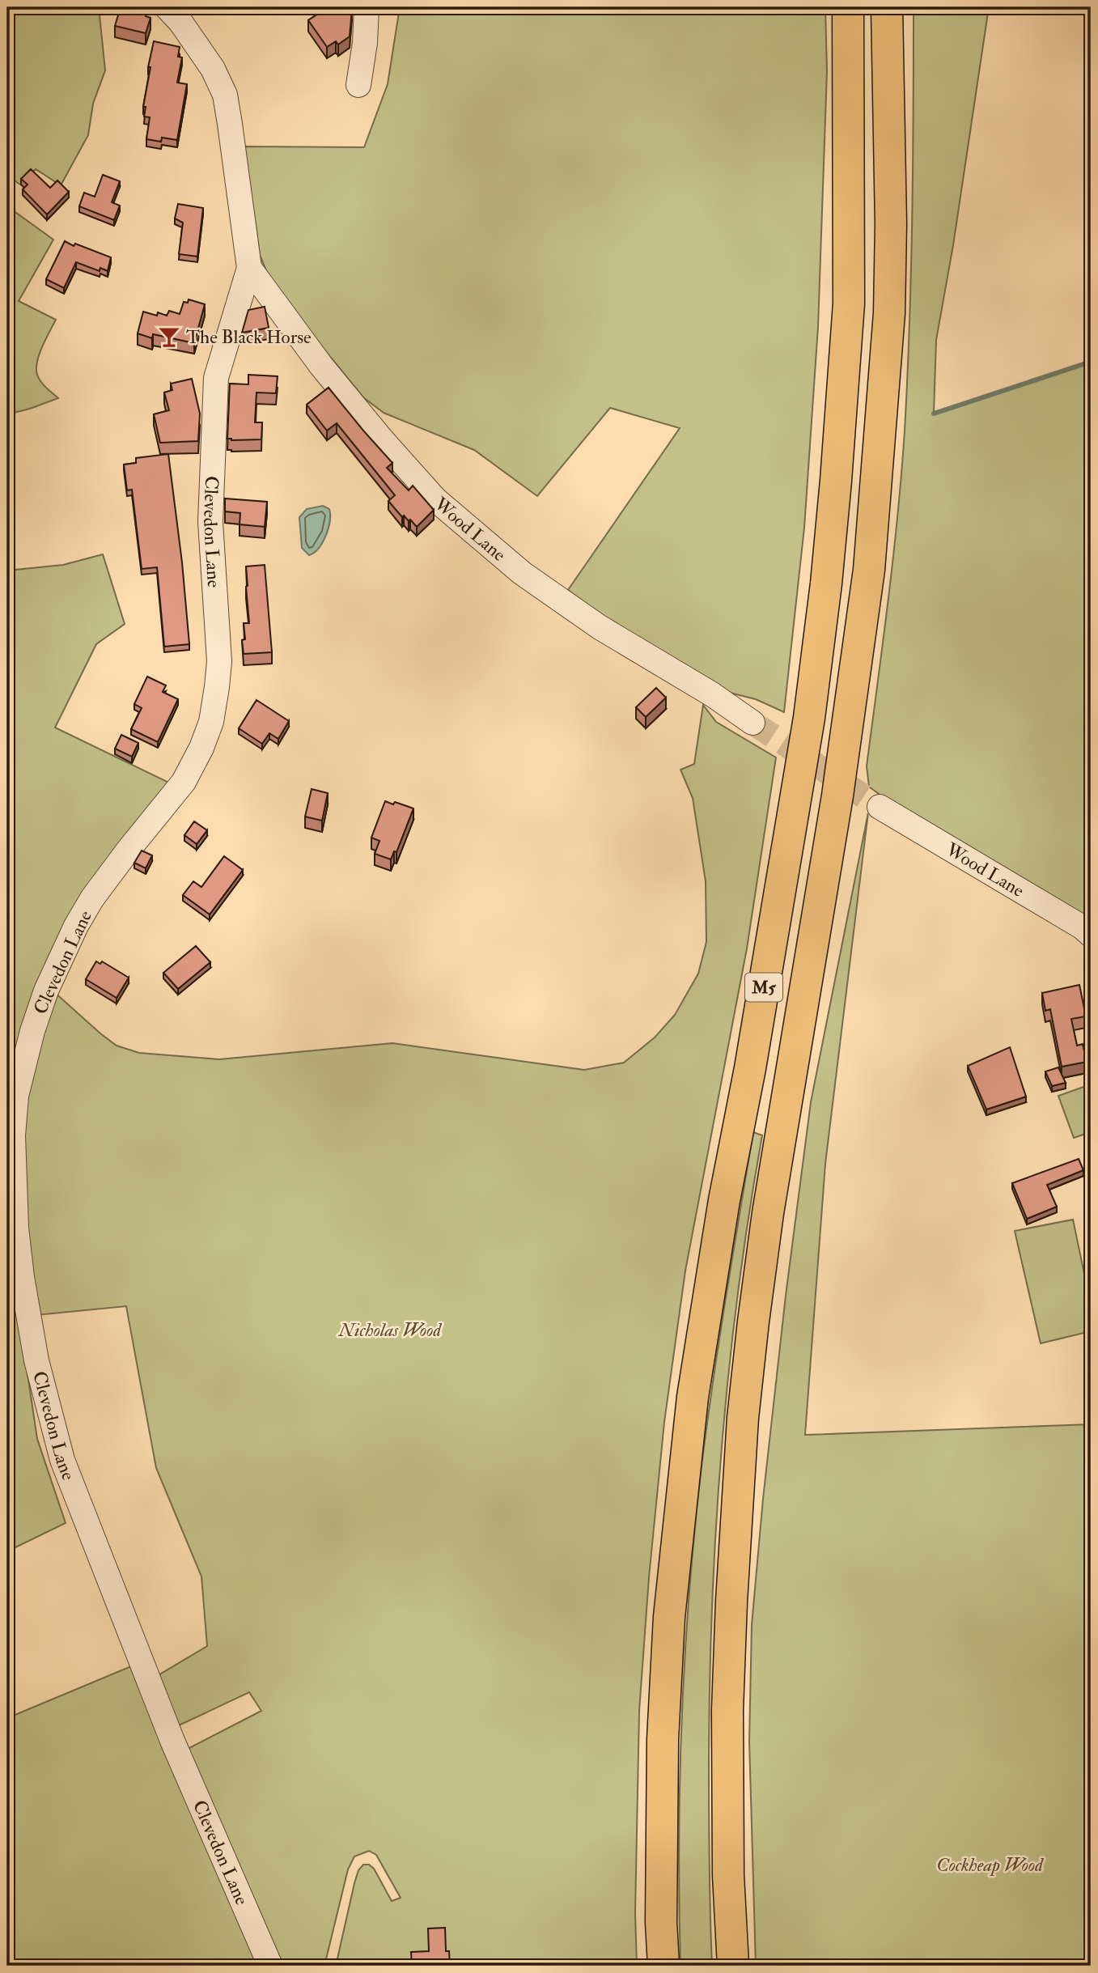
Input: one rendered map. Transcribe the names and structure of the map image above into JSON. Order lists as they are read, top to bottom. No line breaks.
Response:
{"streets":{"highway":["M5"],"street":["Wood Lane","Clevedon Lane"]},"crossings":[["Wood Lane","Clevedon Lane"]],"parks":["Nicholas Wood","Cockheap Wood"],"places":{"bar":["The Black Horse"]}}
